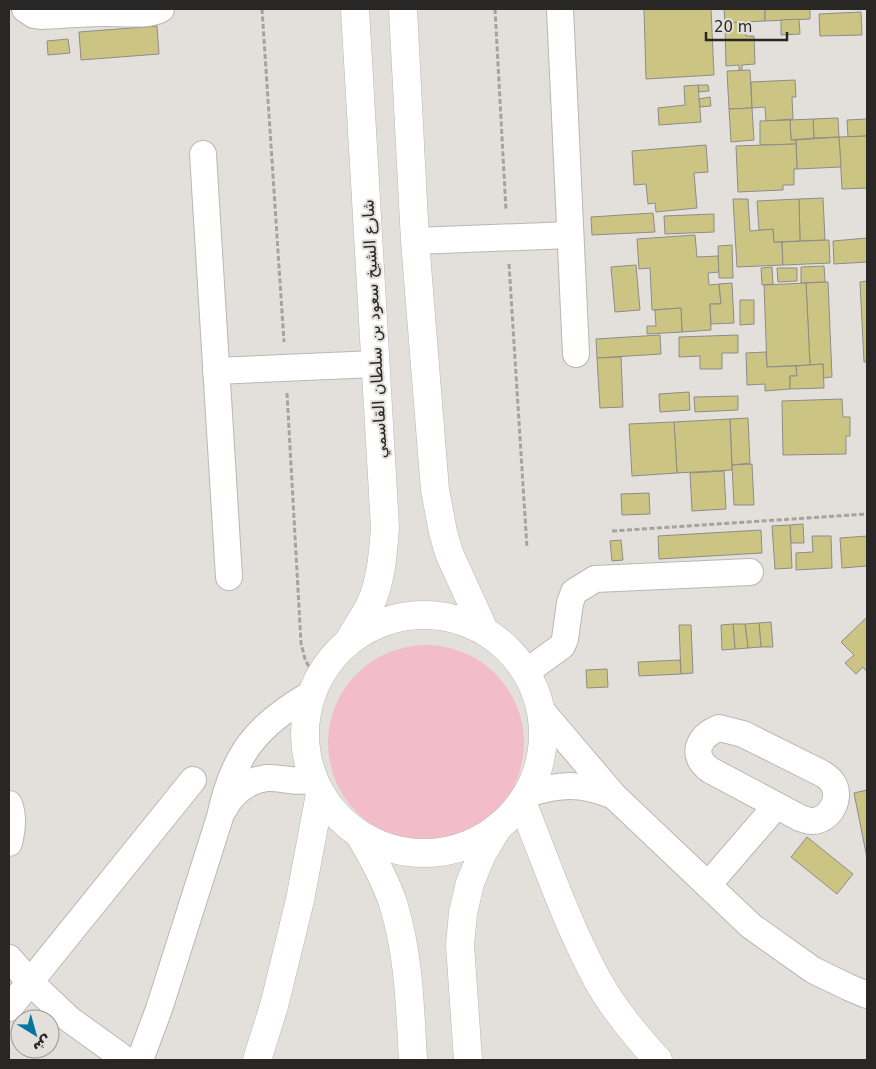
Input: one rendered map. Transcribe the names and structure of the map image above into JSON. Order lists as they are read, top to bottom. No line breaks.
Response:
{"streets":{"main road":["شارع الشيخ سعود بن سلطان القاسمي"]},"scale_bar":"20 m","north":"bottom right"}
